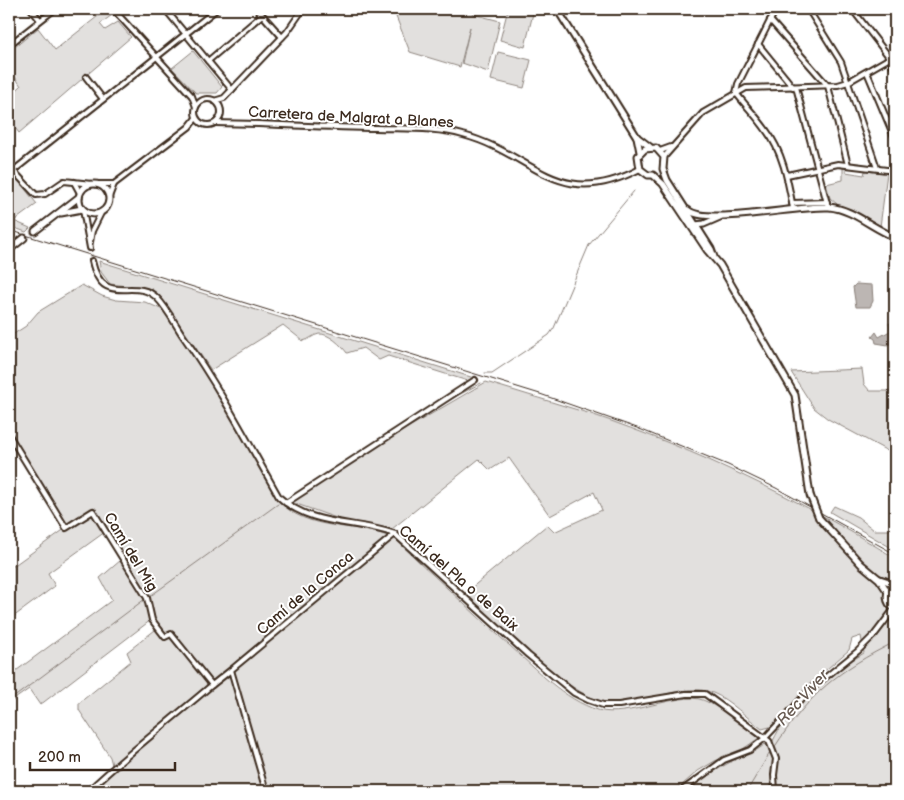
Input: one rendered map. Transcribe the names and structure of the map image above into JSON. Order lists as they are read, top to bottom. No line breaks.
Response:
{"streets":{"street":["Carretera de Malgrat a Blanes","Camí del Mig","Camí del Pla o de Baix","Camí de la Conca"]},"crossings":[["Camí del Pla o de Baix","Camí de la Conca"]],"water":["Rec Viver"],"scale_bar":"200 m"}
